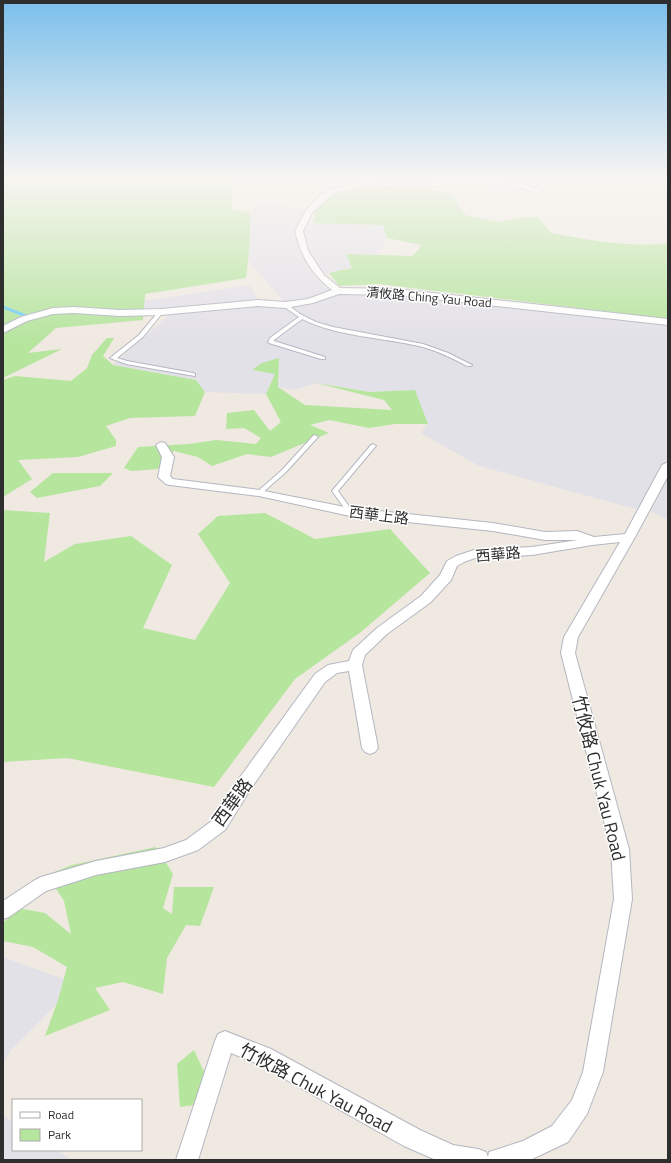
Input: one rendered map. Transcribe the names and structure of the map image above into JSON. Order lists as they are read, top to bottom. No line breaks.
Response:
{"streets":{"street":["清攸路 Ching Yau Road","西華上路","西華路","竹攸路 Chuk Yau Road"]},"crossings":[["西華上路","西華路"],["西華上路","竹攸路 Chuk Yau Road"]],"legend":["Road","Park"]}
